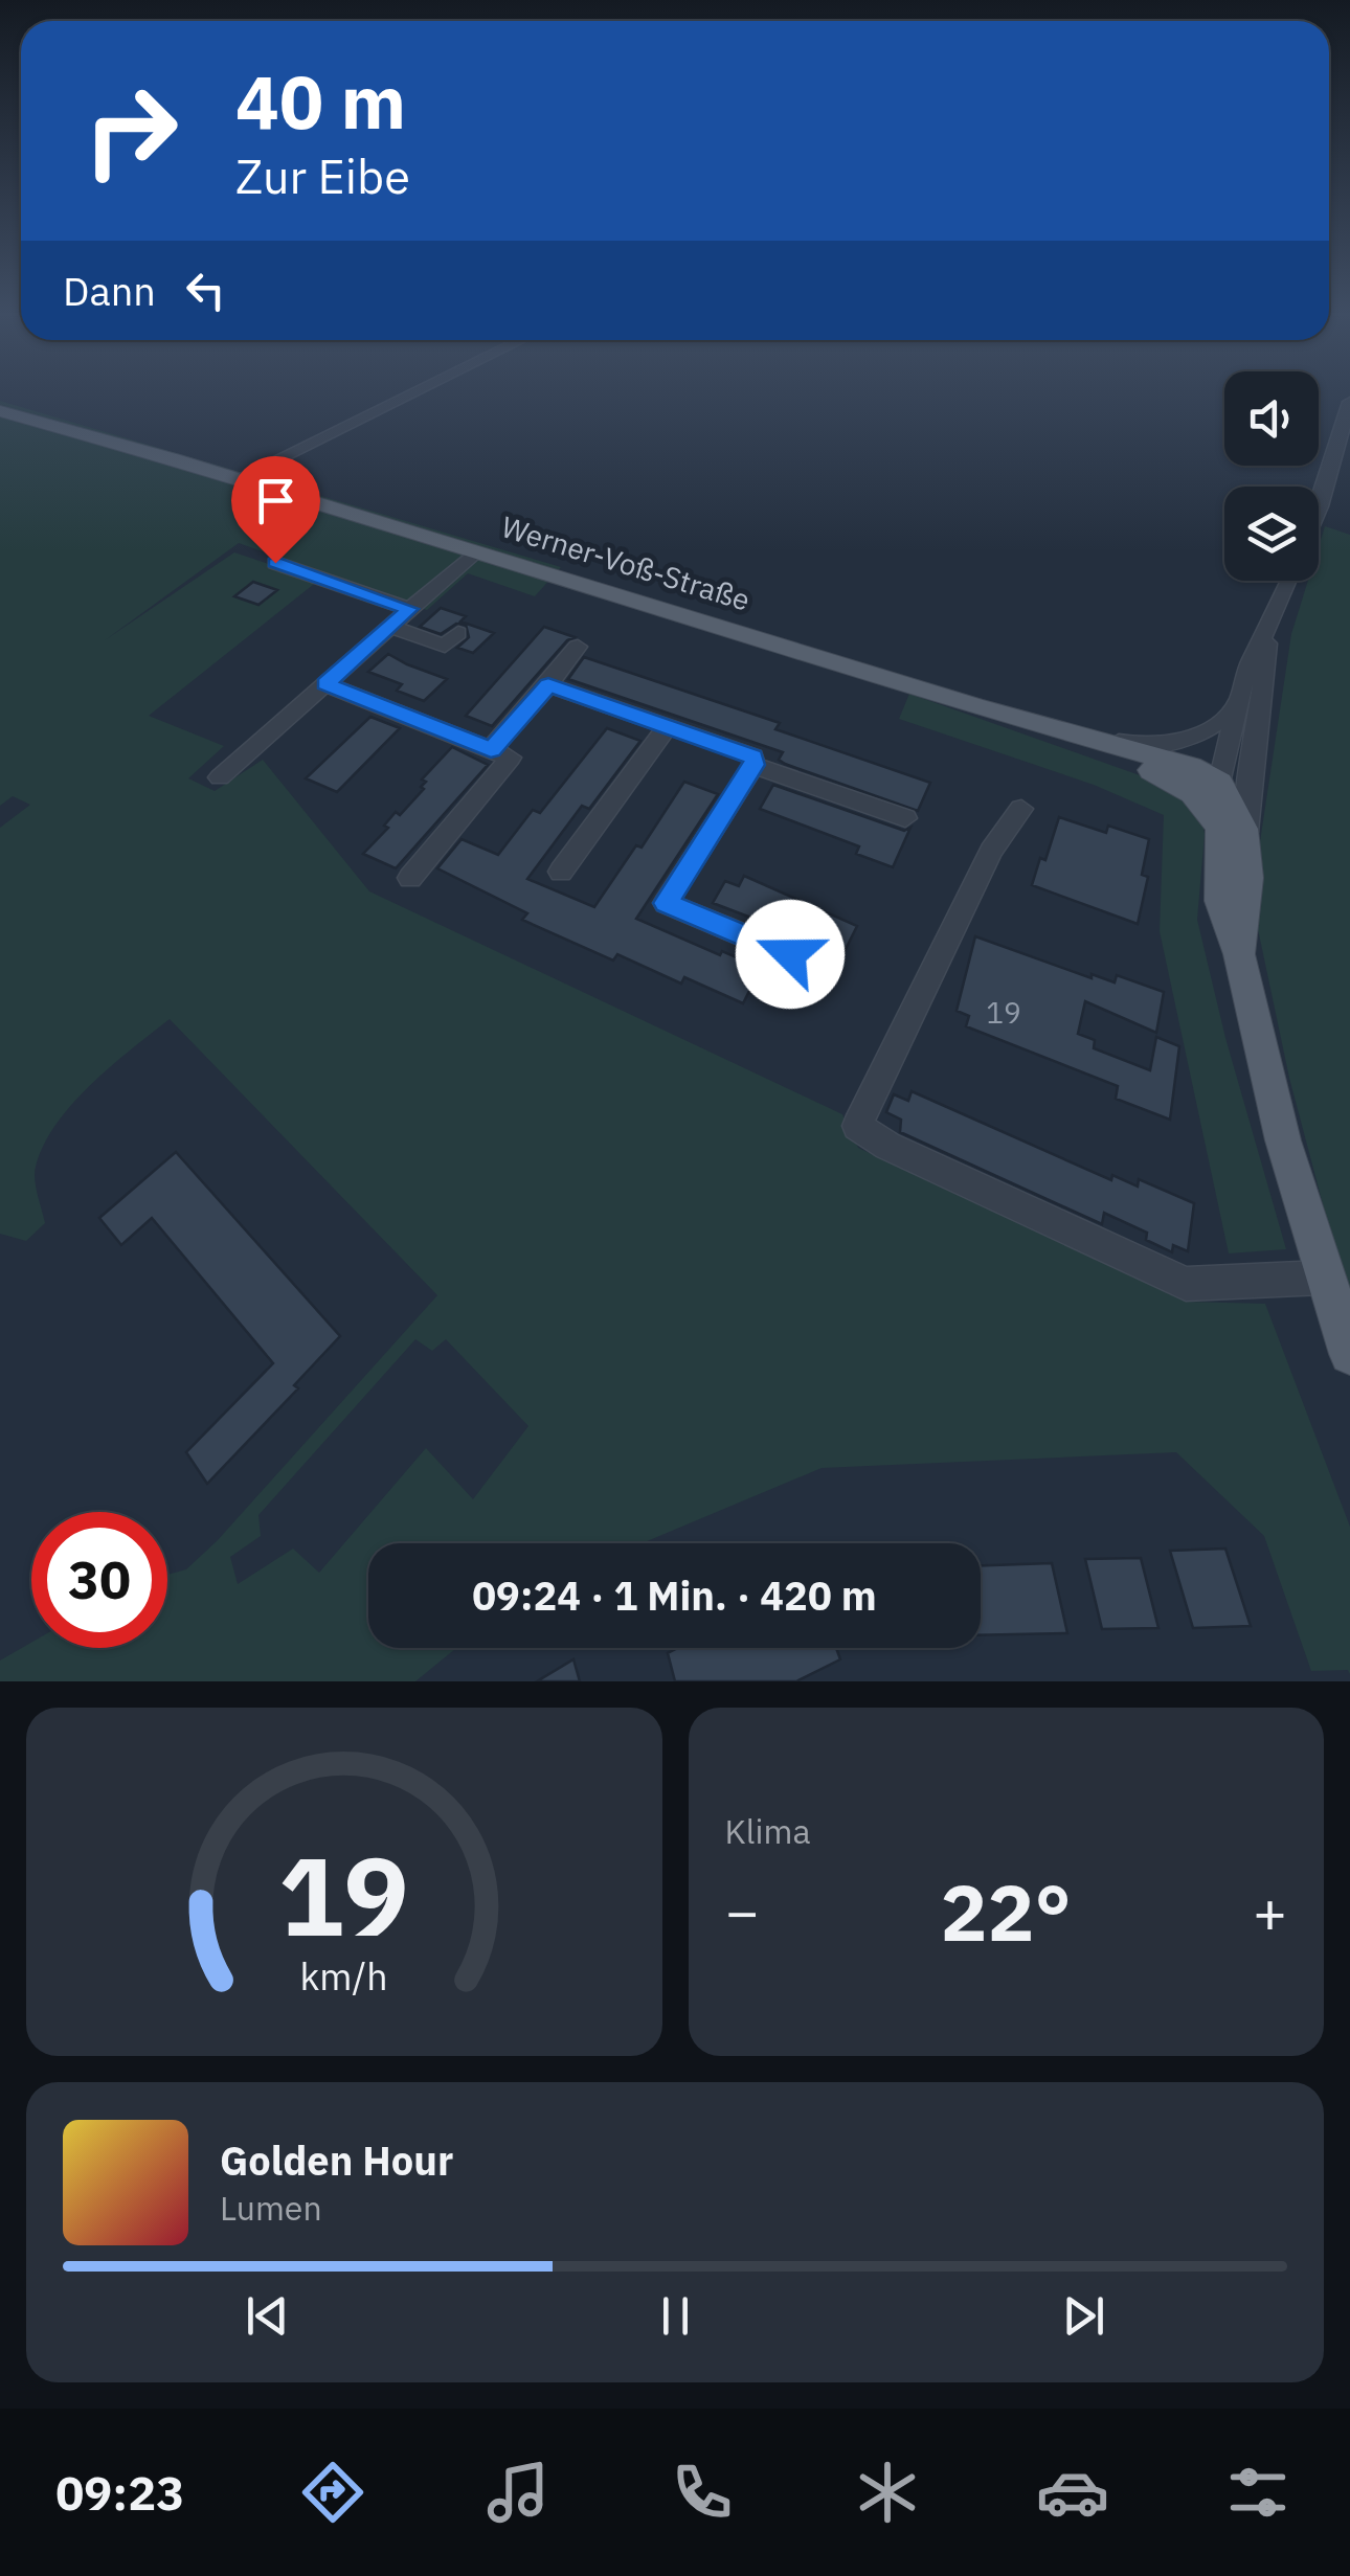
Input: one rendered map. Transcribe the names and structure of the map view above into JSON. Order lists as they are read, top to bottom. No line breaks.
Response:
{"streets":{"main road":["Werner-Voß-Straße"]},"house_numbers":["19"],"page":{"turn":["40 m","Zur Eibe"],"then":"Dann","limit":"30","trip":"09:24 · 1 Min. · 420 m","tile":"Klima","heat":["−","22°","+"],"song":["Golden Hour","Lumen"],"tabs":"09:23","gauge":["19","km/h"]}}
